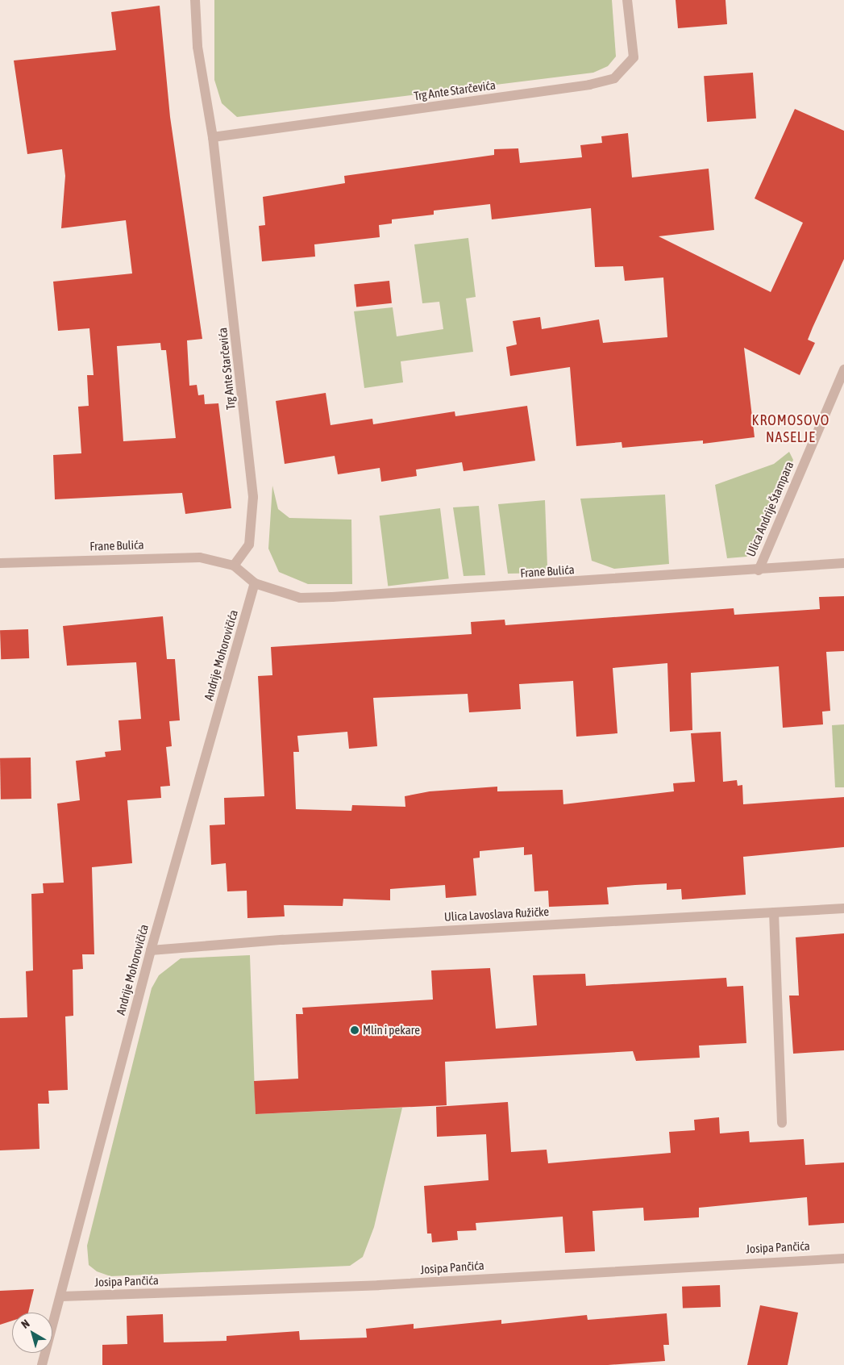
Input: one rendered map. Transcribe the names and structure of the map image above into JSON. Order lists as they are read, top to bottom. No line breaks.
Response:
{"streets":{"street":["Trg Ante Starčevića","Ulica Andrije Štampara","Frane Bulića","Andrije Mohorovičića","Ulica Lavoslava Ružičke","Josipa Pančića"]},"crossings":[["Trg Ante Starčevića","Frane Bulića"],["Ulica Andrije Štampara","Frane Bulića"],["Frane Bulića","Andrije Mohorovičića"],["Andrije Mohorovičića","Ulica Lavoslava Ružičke"],["Andrije Mohorovičića","Josipa Pančića"]],"districts":["KROMOSOVO NASELJE"],"places":["Mlin i pekare"],"north":"top left"}
